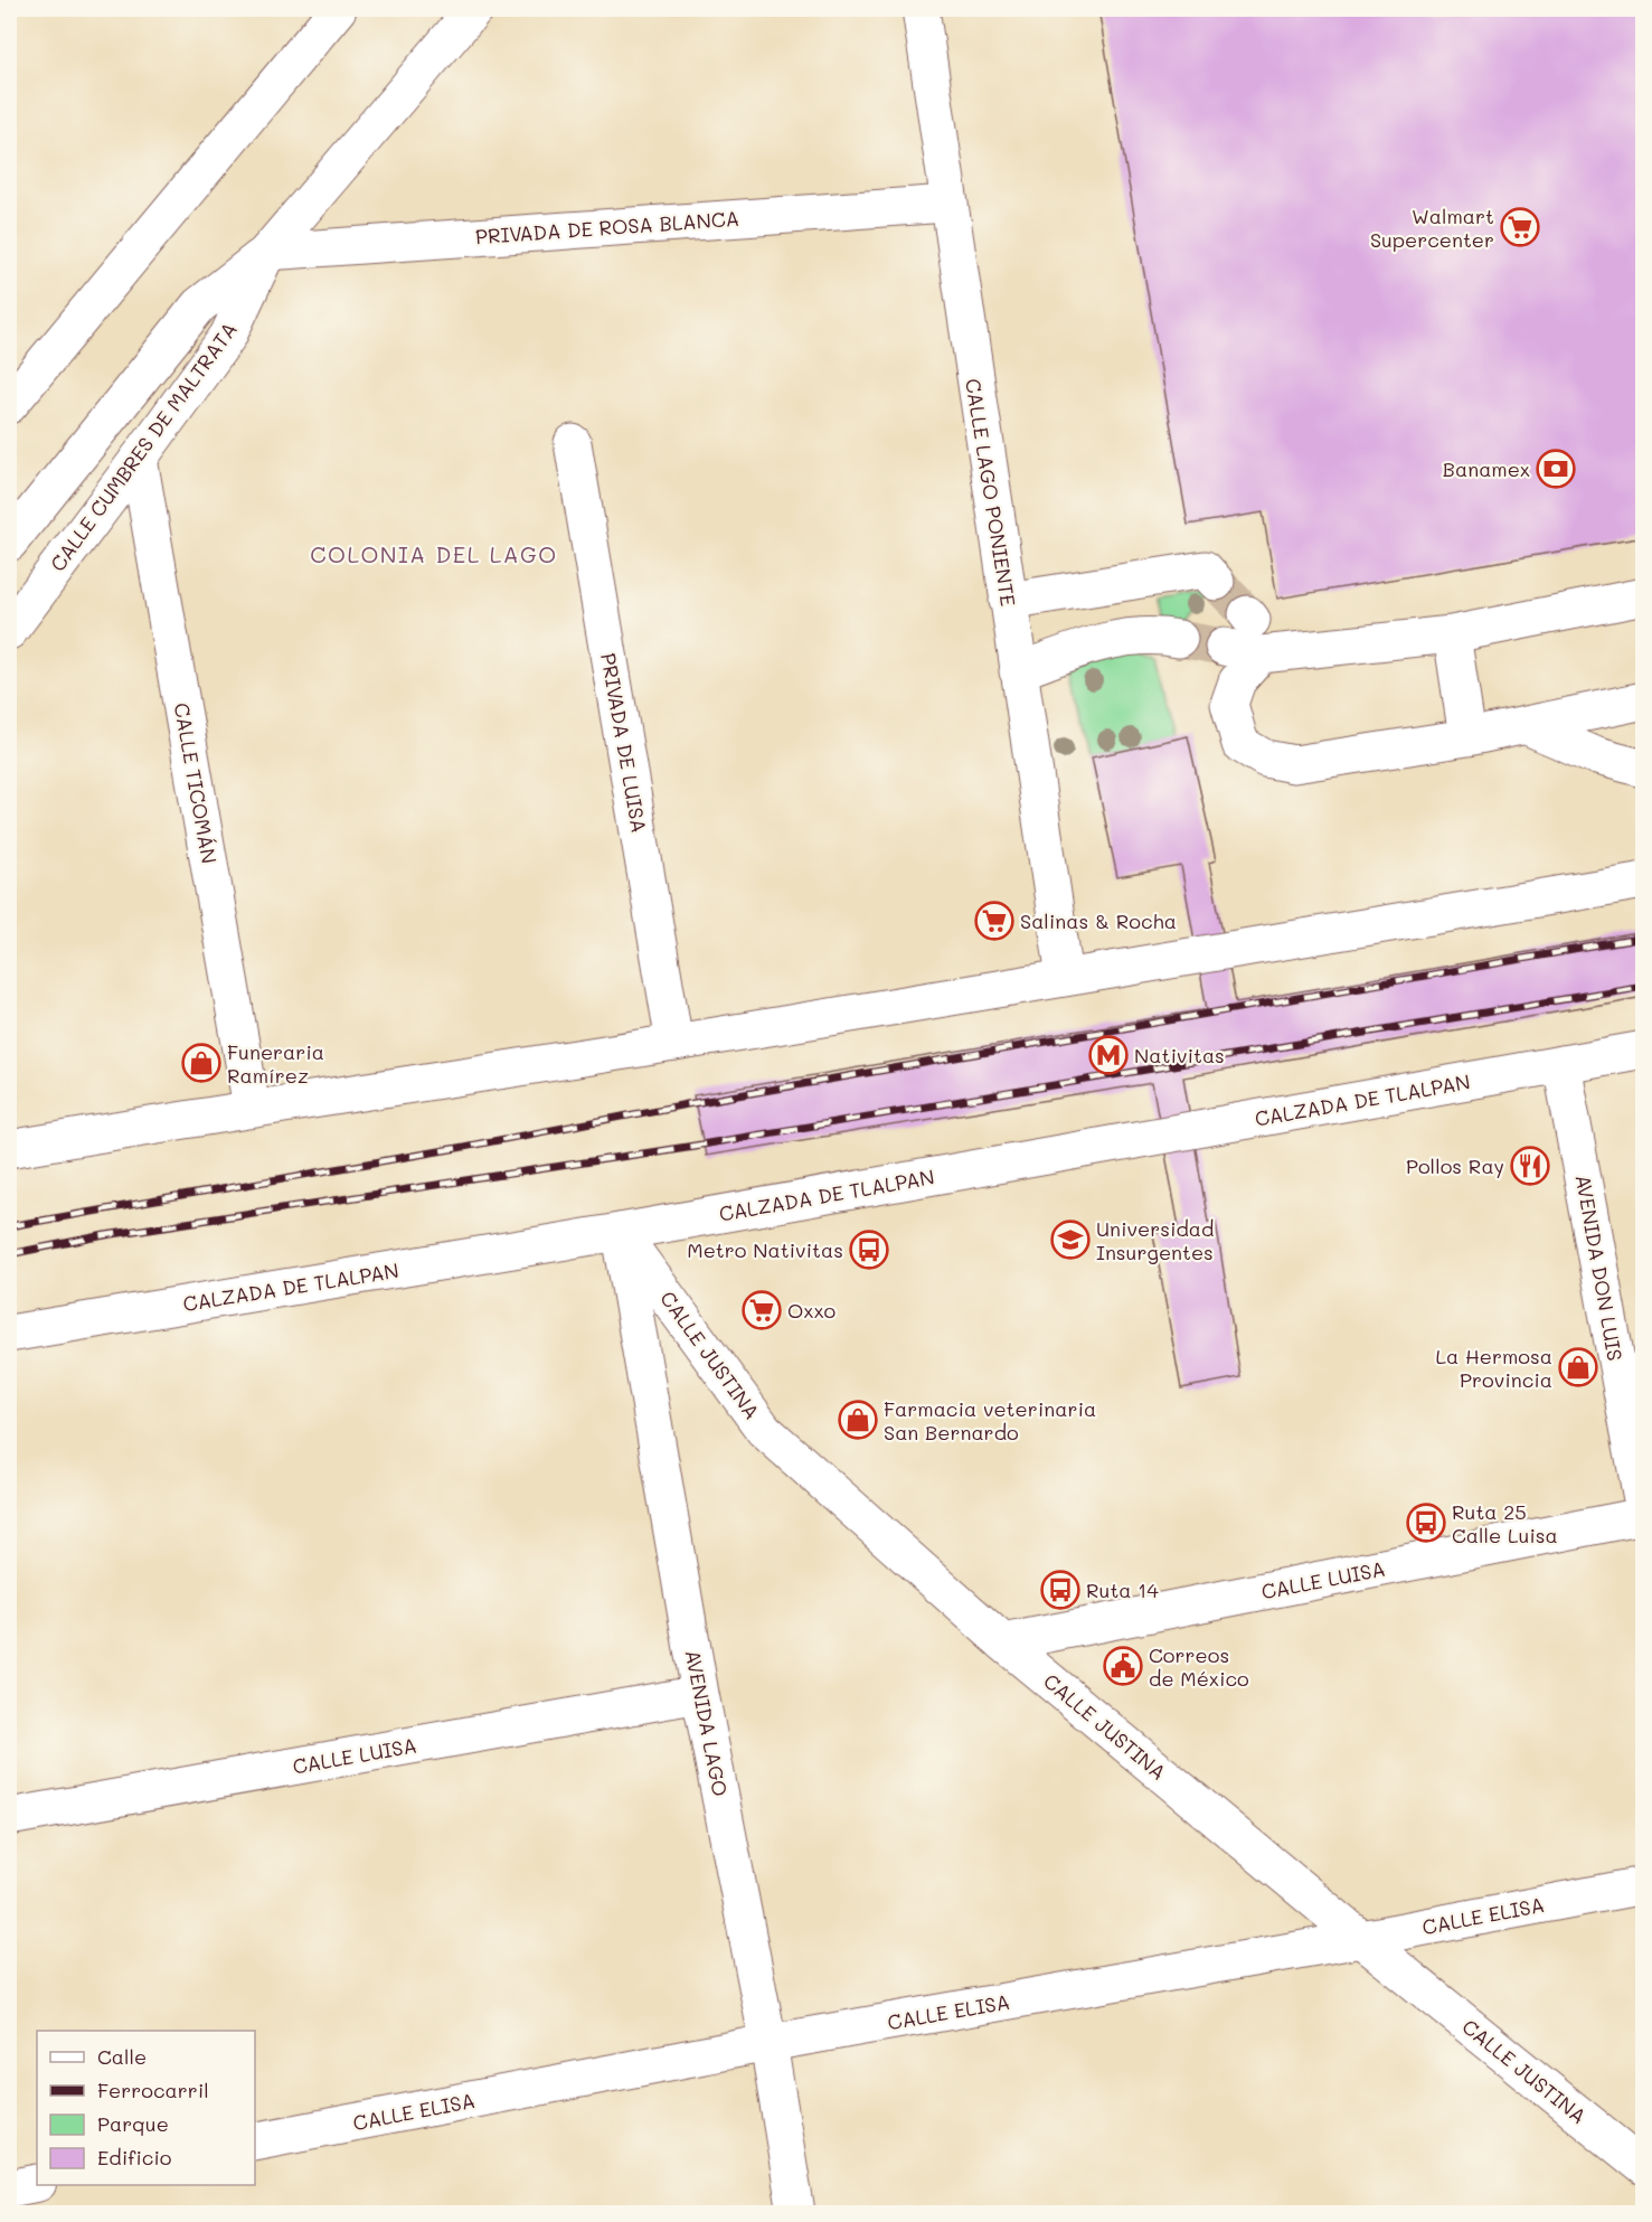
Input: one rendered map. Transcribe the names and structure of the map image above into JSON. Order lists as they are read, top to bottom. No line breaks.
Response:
{"streets":{"main road":["PRIVADA DE ROSA BLANCA","CALLE CUMBRES DE MALTRATA","CALLE LAGO PONIENTE","PRIVADA DE LUISA","CALLE TICOMÁN","CALZADA DE TLALPAN","AVENIDA DON LUIS","CALLE JUSTINA","CALLE LUISA","AVENIDA LAGO","CALLE ELISA"]},"crossings":[["PRIVADA DE ROSA BLANCA","CALLE CUMBRES DE MALTRATA"],["PRIVADA DE ROSA BLANCA","CALLE LAGO PONIENTE"],["CALLE CUMBRES DE MALTRATA","CALLE TICOMÁN"],["CALZADA DE TLALPAN","AVENIDA DON LUIS"],["CALZADA DE TLALPAN","CALLE JUSTINA"],["CALZADA DE TLALPAN","AVENIDA LAGO"],["AVENIDA DON LUIS","CALLE LUISA"],["CALLE JUSTINA","CALLE LUISA"],["CALLE JUSTINA","AVENIDA LAGO"],["CALLE JUSTINA","CALLE ELISA"],["CALLE LUISA","AVENIDA LAGO"],["AVENIDA LAGO","CALLE ELISA"]],"districts":["COLONIA DEL LAGO"],"places":{"supermarket":["Walmart Supercenter","Salinas & Rocha","Oxxo"],"bank":["Banamex"],"metro station":["Nativitas"],"shop":["Funeraria Ramírez","La Hermosa Provincia","Farmacia veterinaria San Bernardo"],"restaurant":["Pollos Ray"],"school or university":["Universidad Insurgentes"],"bus stop":["Metro Nativitas","Ruta 25 Calle Luisa","Ruta 14"],"public building":["Correos de México"]},"legend":["Calle","Ferrocarril","Parque","Edificio"]}
